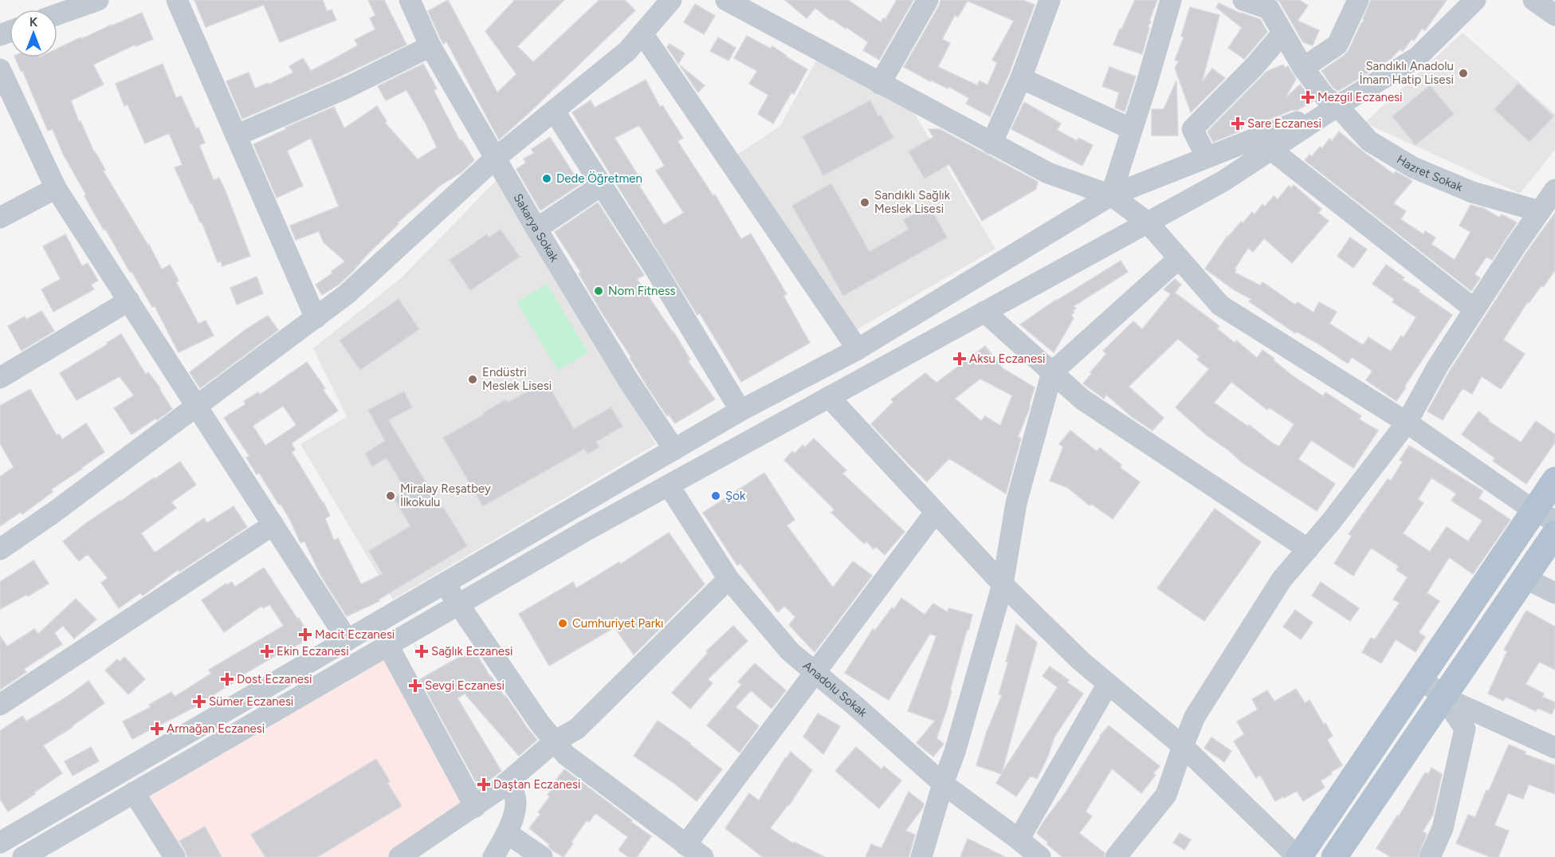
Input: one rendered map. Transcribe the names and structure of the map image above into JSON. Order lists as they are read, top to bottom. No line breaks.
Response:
{"streets":{"street":["Hazret Sokak","Sakarya Sokak","Anadolu Sokak"]},"places":{"other":["Sandıklı Anadolu İmam Hatip Lisesi","Dede Öğretmen","Sandıklı Sağlık Meslek Lisesi","Nom Fitness","Endüstri Meslek Lisesi","Miralay Reşatbey İlkokulu","Şok","Cumhuriyet Parkı"],"health":["Mezgil Eczanesi","Sare Eczanesi","Aksu Eczanesi","Macit Eczanesi","Ekin Eczanesi","Sağlık Eczanesi","Dost Eczanesi","Sevgi Eczanesi","Sümer Eczanesi","Armağan Eczanesi","Daştan Eczanesi"]},"north":"top"}
